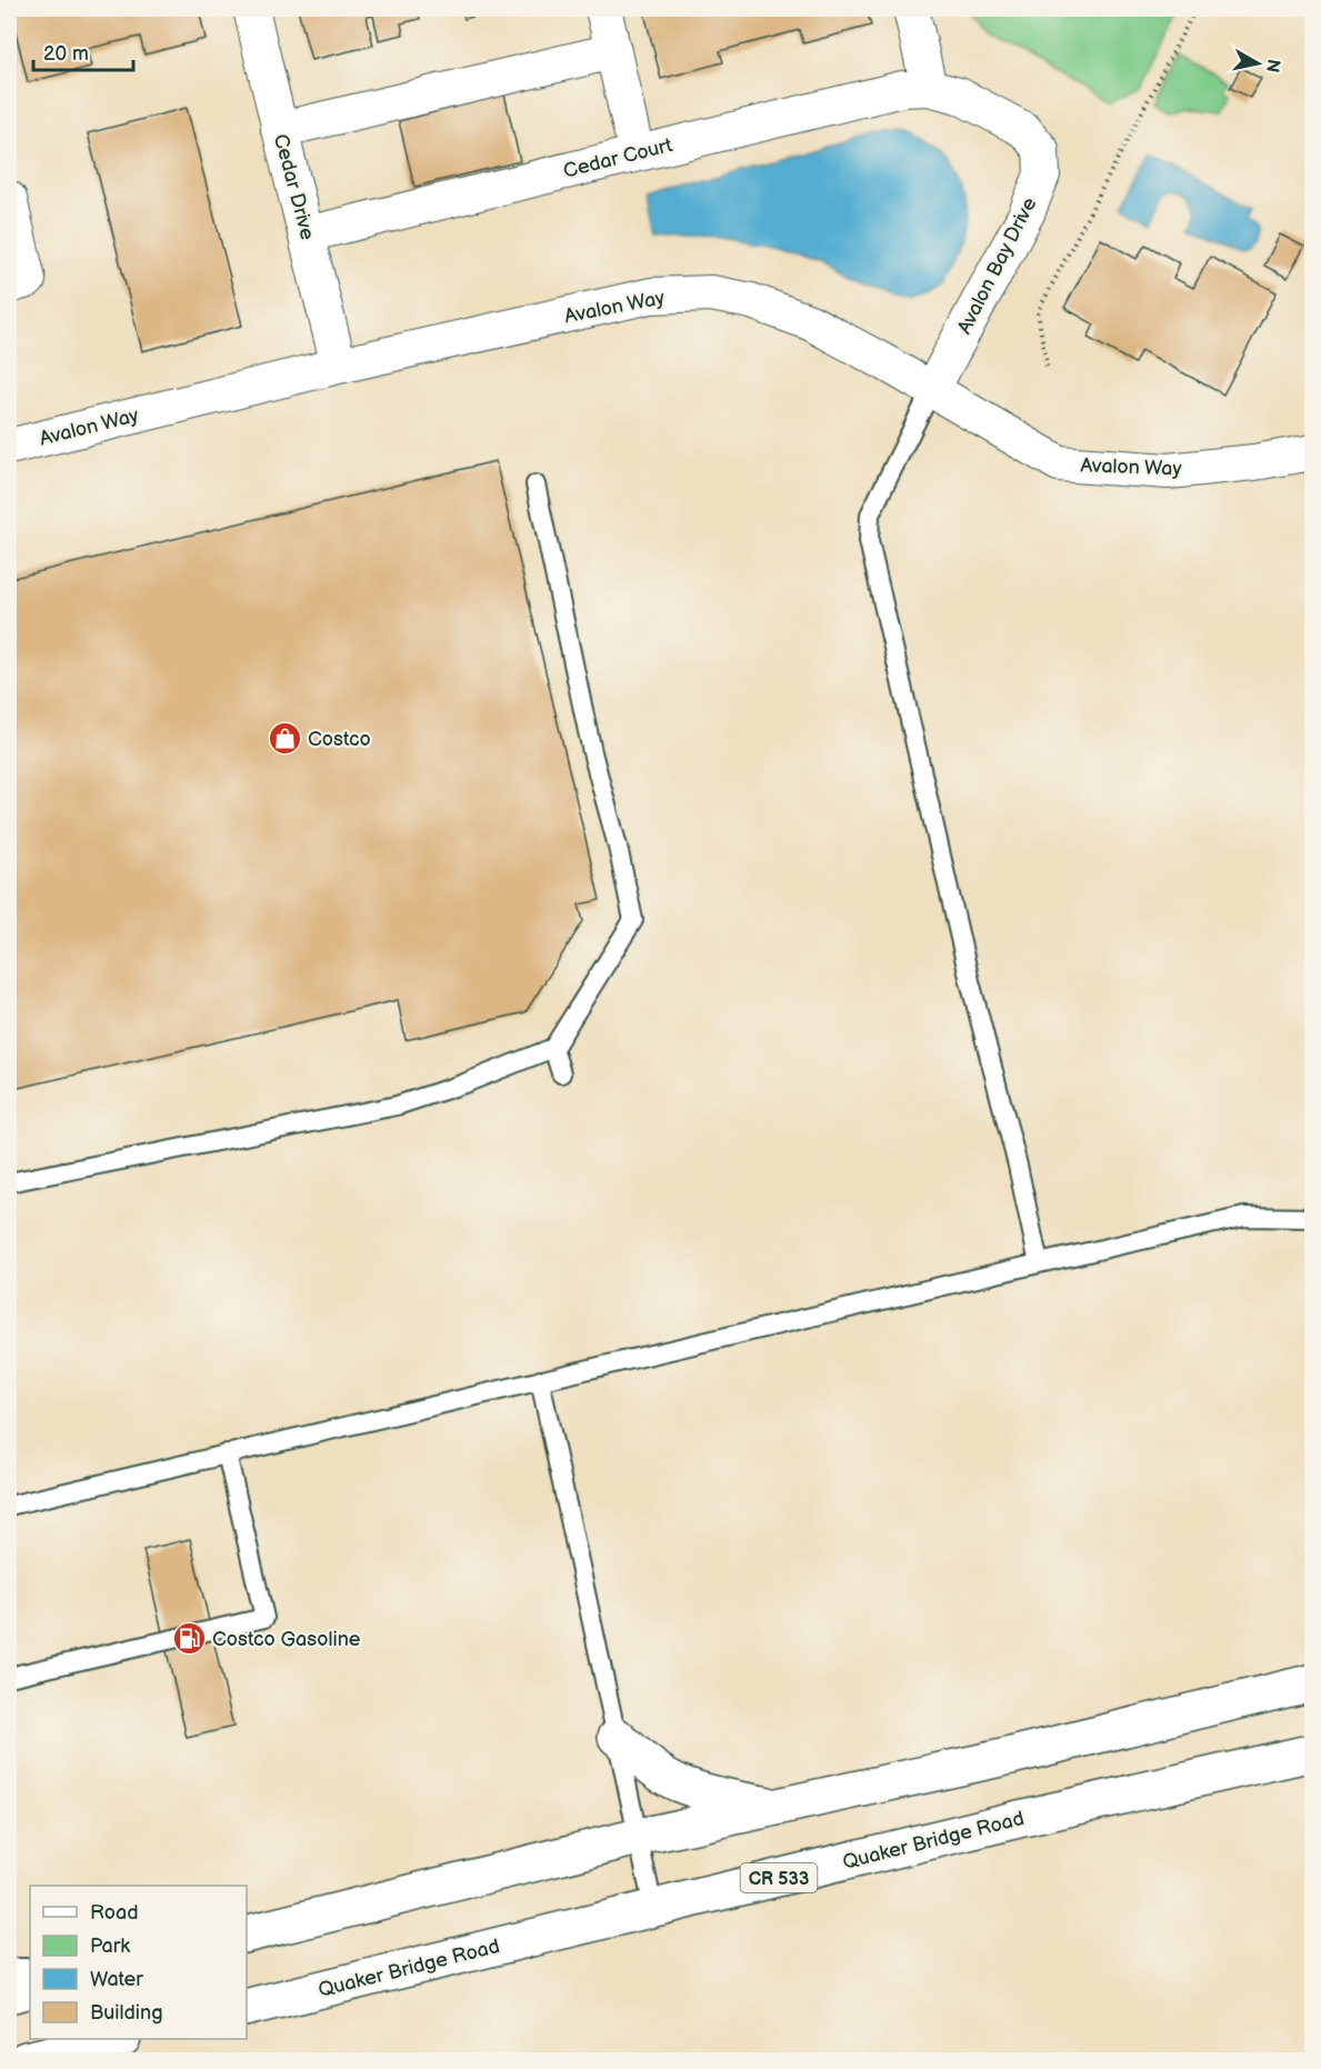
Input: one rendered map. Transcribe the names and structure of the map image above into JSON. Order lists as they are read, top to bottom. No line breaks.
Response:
{"streets":{"main road":["Quaker Bridge Road","CR 533"],"street":["Cedar Court","Cedar Drive","Avalon Bay Drive","Avalon Way"]},"crossings":[["Cedar Court","Cedar Drive"],["Cedar Court","Avalon Bay Drive"],["Cedar Drive","Avalon Way"],["Avalon Bay Drive","Avalon Way"]],"places":{"shop":["Costco"],"fuel station":["Costco Gasoline"]},"legend":["Road","Park","Water","Building"],"scale_bar":"20 m","north":"right"}
